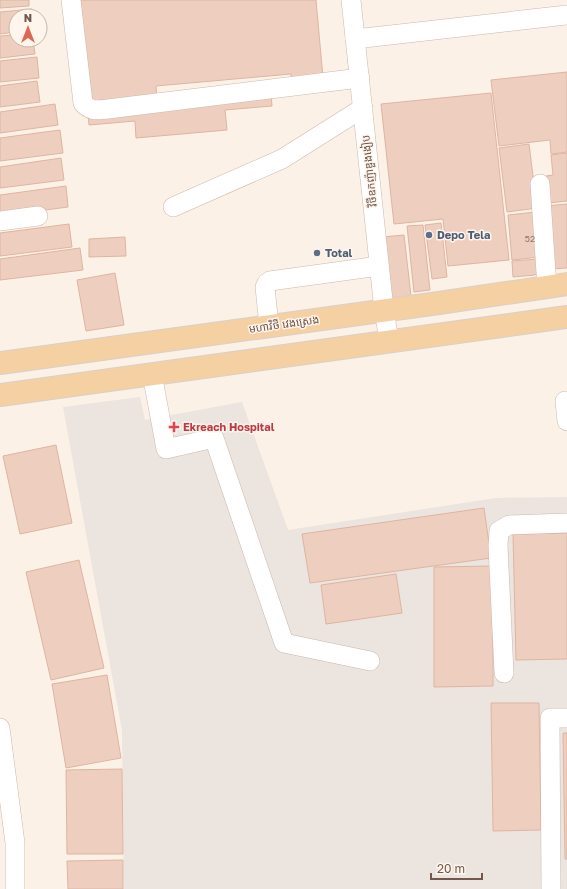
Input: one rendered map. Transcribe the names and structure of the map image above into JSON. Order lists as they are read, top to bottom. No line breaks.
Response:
{"streets":{"main road":["មហាវិថី វេងស្រេង"],"street":["វិថីឧកញ៉ាឌួងងៀប"]},"crossings":[["វិថីឧកញ៉ាឌួងងៀប","មហាវិថី វេងស្រេង"]],"places":{"other":["Depo Tela","Total"],"health":["Ekreach Hospital"]},"house_numbers":["52"],"scale_bar":"20 m","north":"top"}
